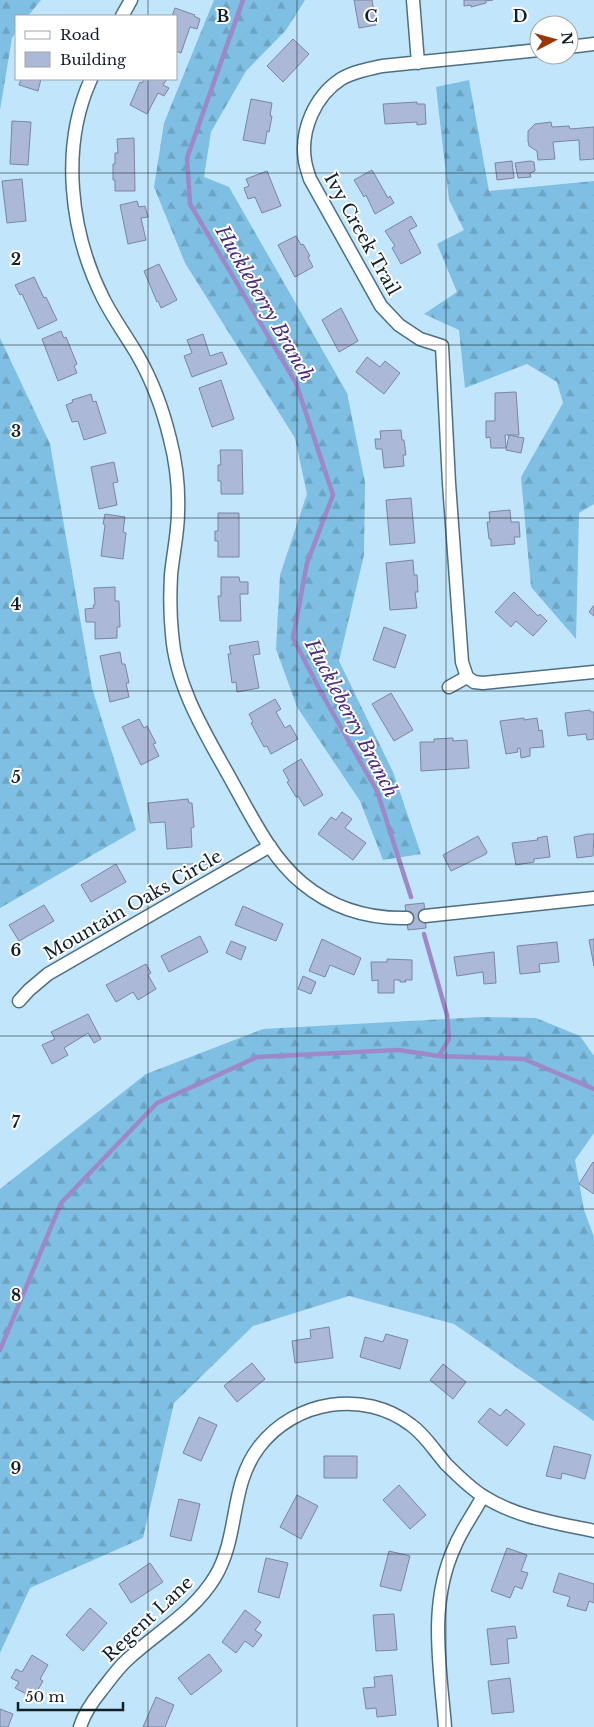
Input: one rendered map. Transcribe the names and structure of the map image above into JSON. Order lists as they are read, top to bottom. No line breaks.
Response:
{"streets":{"street":["Ivy Creek Trail","Mountain Oaks Circle","Regent Lane"]},"water":["Huckleberry Branch"],"legend":["Road","Building"],"scale_bar":"50 m","north":"right","grid":{"columns":["B","C","D"],"rows":["2","3","4","5","6","7","8","9"]}}
